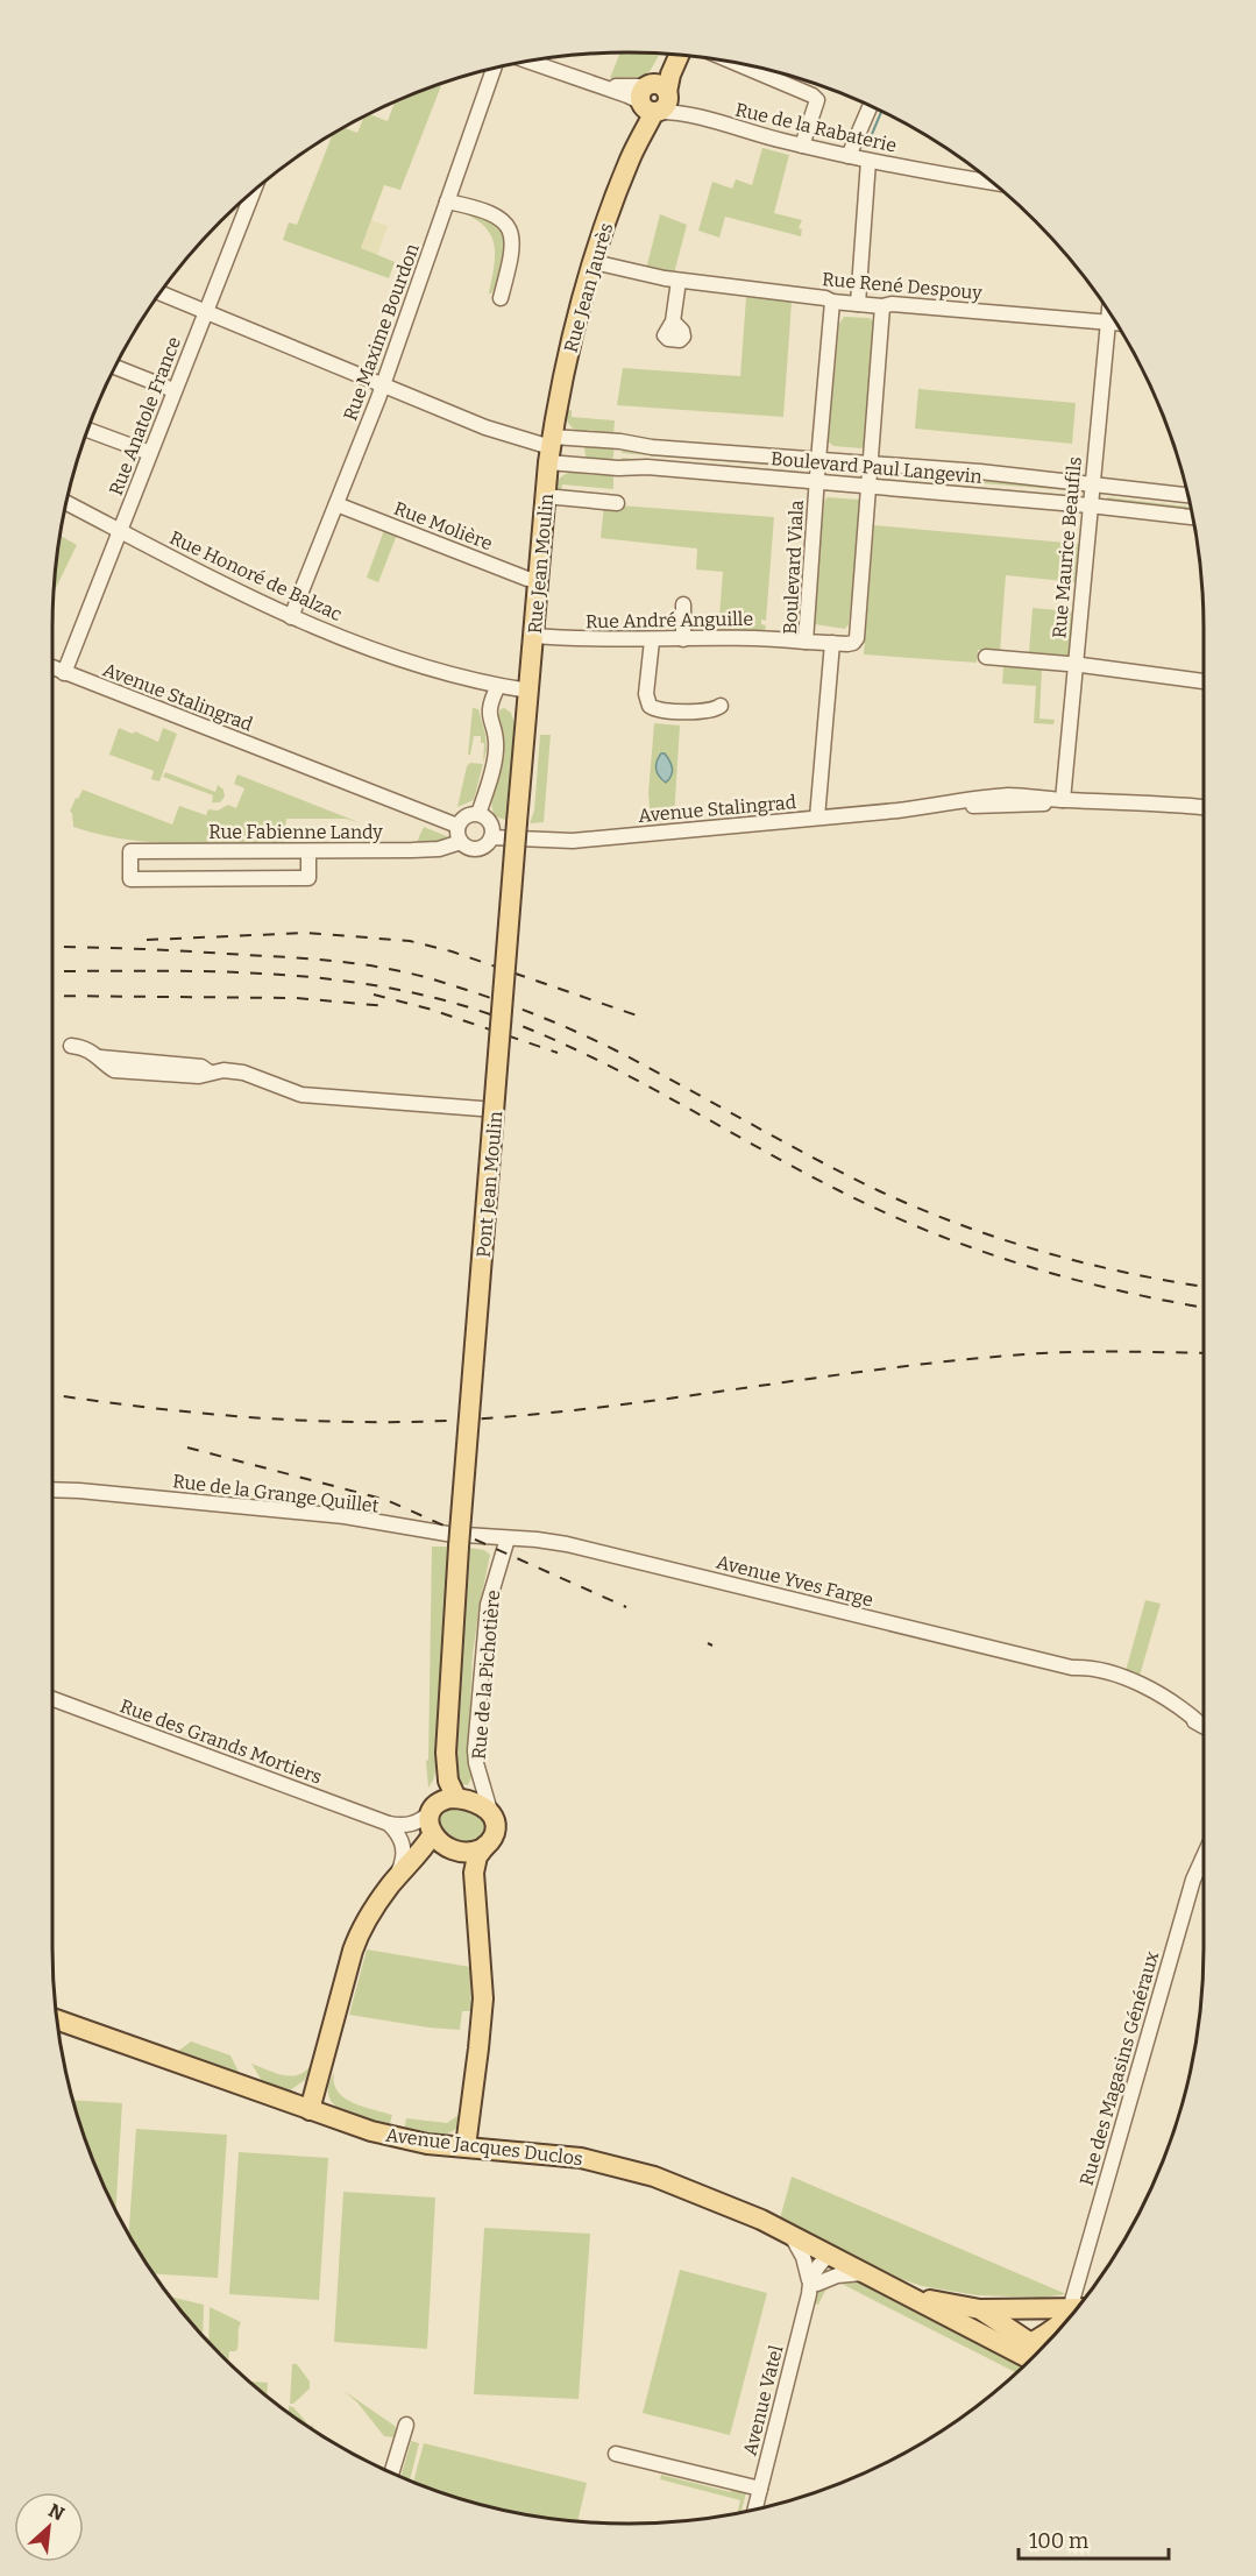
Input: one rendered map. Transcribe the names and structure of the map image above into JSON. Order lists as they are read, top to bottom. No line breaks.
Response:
{"streets":{"main road":["Rue Jean Jaurès","Rue Jean Moulin","Pont Jean Moulin","Avenue Jacques Duclos"],"street":["Rue de la Rabaterie","Rue René Despouy","Rue Maxime Bourdon","Rue Anatole France","Boulevard Paul Langevin","Rue Molière","Rue Maurice Beaufils","Boulevard Viala","Rue Honoré de Balzac","Rue André Anguille","Avenue Stalingrad","Rue Fabienne Landy","Rue de la Grange Quillet","Avenue Yves Farge","Rue de la Pichotière","Rue des Grands Mortiers","Rue des Magasins Généraux","Avenue Vatel"]},"crossings":[["Rue de la Rabaterie","Rue Jean Jaurès"],["Rue René Despouy","Rue Jean Jaurès"],["Rue René Despouy","Rue Maurice Beaufils"],["Rue René Despouy","Boulevard Viala"],["Rue Jean Jaurès","Boulevard Paul Langevin"],["Rue Jean Jaurès","Rue Jean Moulin"],["Rue Maxime Bourdon","Rue Molière"],["Rue Maxime Bourdon","Rue Honoré de Balzac"],["Rue Anatole France","Rue Honoré de Balzac"],["Rue Anatole France","Avenue Stalingrad"],["Boulevard Paul Langevin","Rue Maurice Beaufils"],["Boulevard Paul Langevin","Rue Jean Moulin"],["Boulevard Paul Langevin","Boulevard Viala"],["Rue Molière","Rue Jean Moulin"],["Rue Maurice Beaufils","Avenue Stalingrad"],["Rue Jean Moulin","Rue Honoré de Balzac"],["Rue Jean Moulin","Rue André Anguille"],["Rue Jean Moulin","Pont Jean Moulin"],["Boulevard Viala","Rue André Anguille"],["Avenue Stalingrad","Rue Fabienne Landy"],["Rue de la Grange Quillet","Avenue Yves Farge"],["Rue de la Grange Quillet","Rue de la Pichotière"],["Avenue Yves Farge","Rue de la Pichotière"],["Rue de la Pichotière","Rue des Grands Mortiers"],["Avenue Jacques Duclos","Avenue Vatel"]],"scale_bar":"100 m","north":"top right"}
